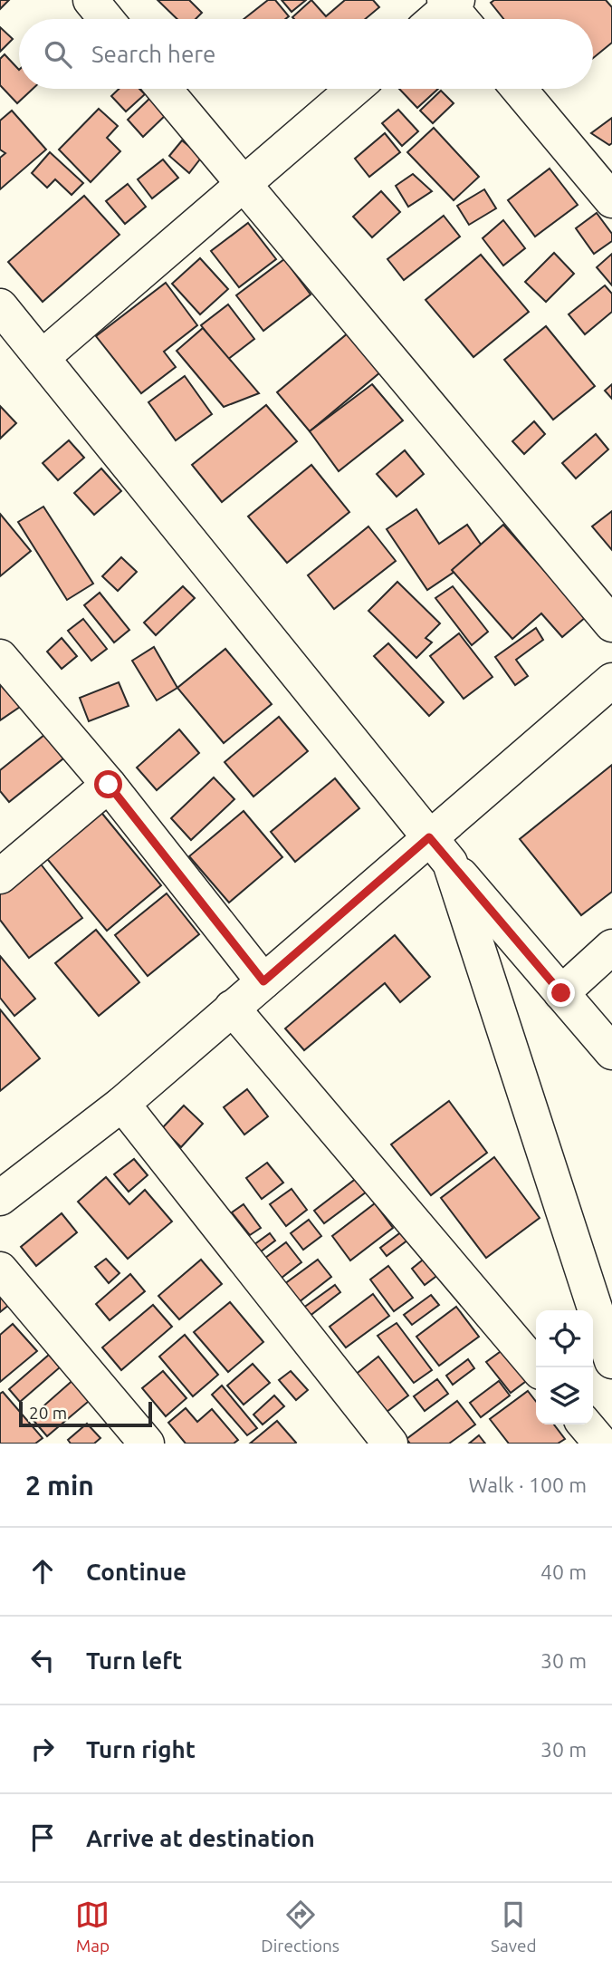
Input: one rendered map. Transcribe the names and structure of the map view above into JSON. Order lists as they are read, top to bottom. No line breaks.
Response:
{"scale_bar":"20 m","page":{"search":"Search here","scale":"20 m","heading":["2 min","Walk · 100 m"],"list":[["Continue","40 m"],["Turn left","30 m"],["Turn right","30 m"],"Arrive at destination"],"nav":["Map","Directions","Saved"]}}
